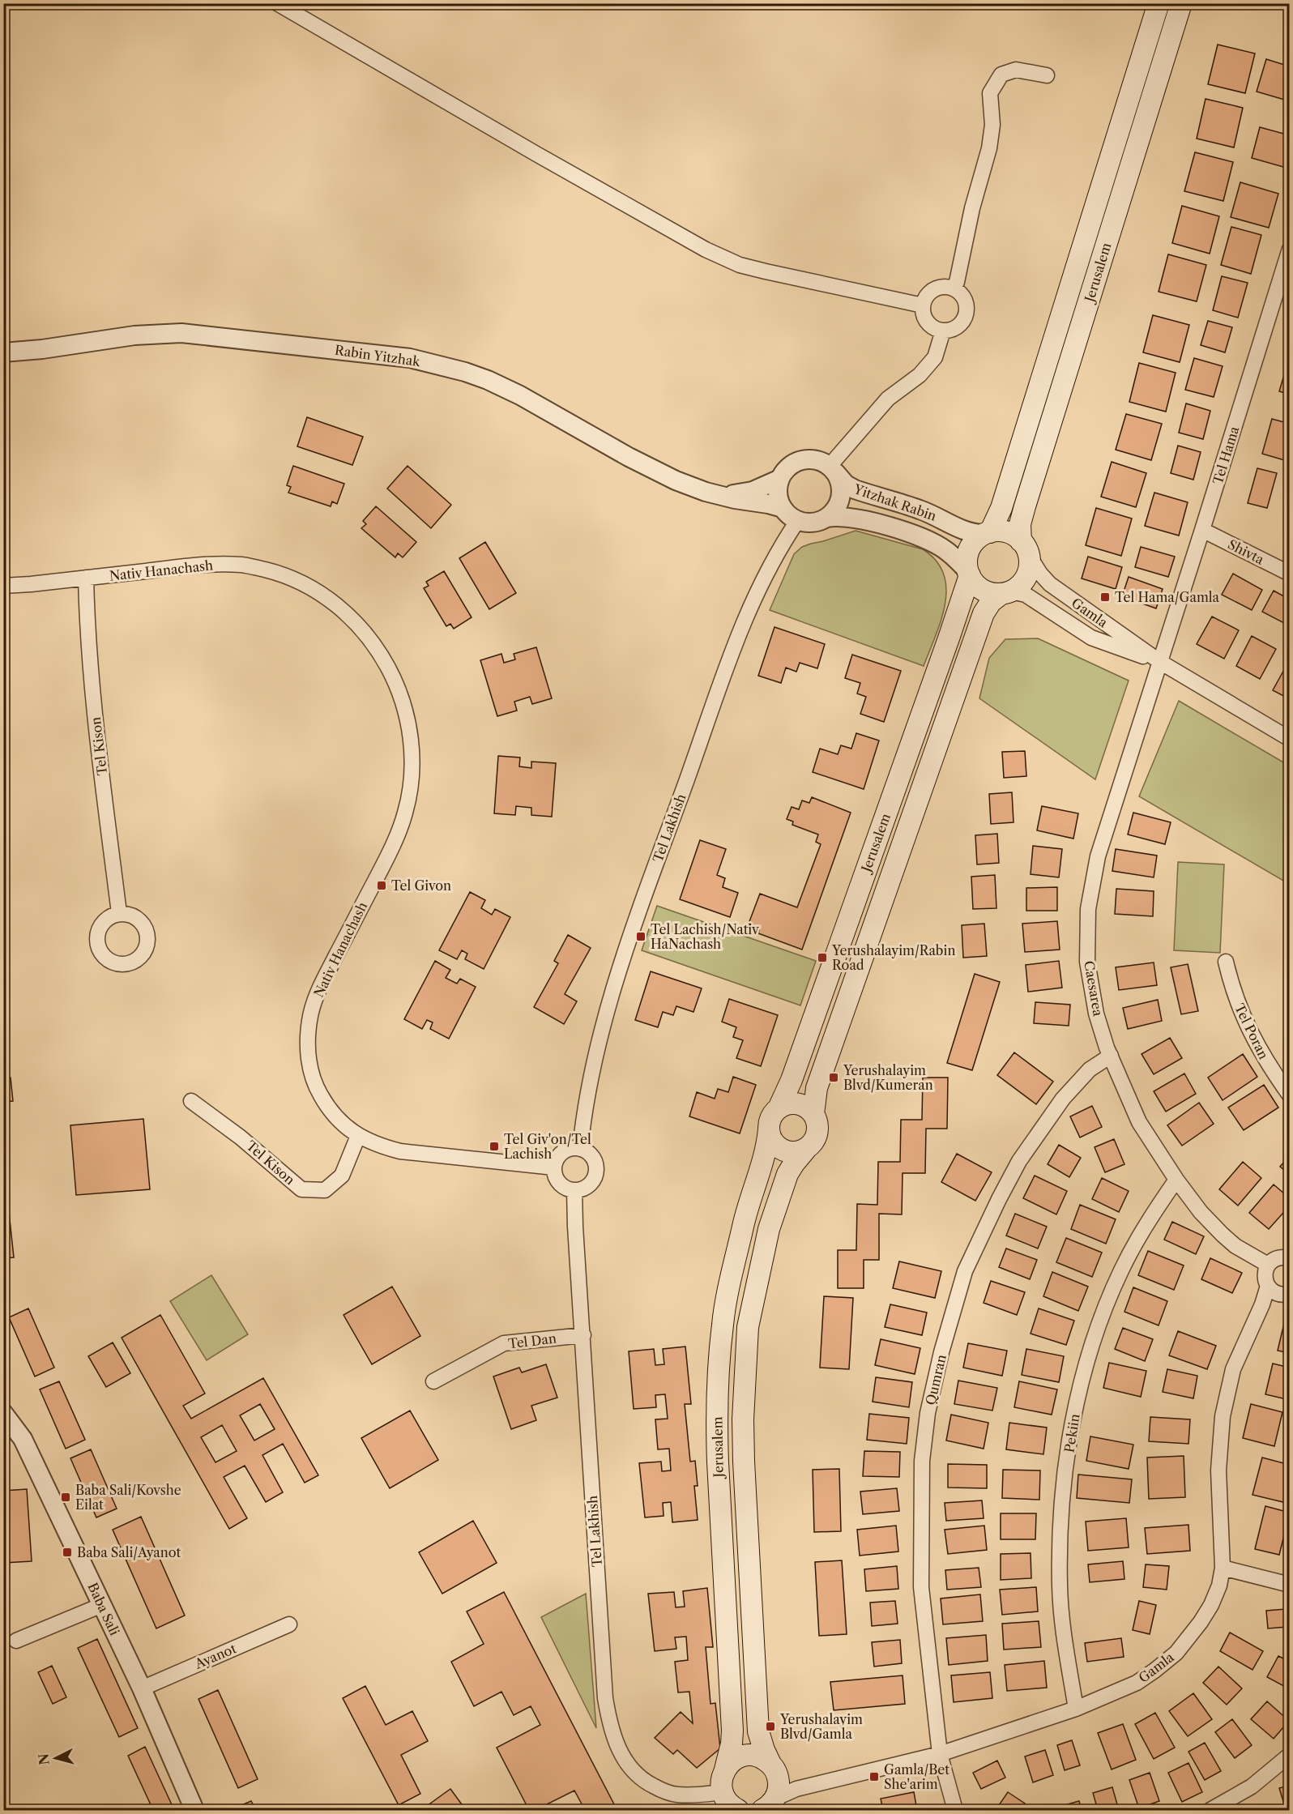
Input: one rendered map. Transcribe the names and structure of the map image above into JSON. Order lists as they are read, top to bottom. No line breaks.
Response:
{"streets":{"main road":["Jerusalem"],"street":["Rabin Yitzhak","Tel Hama","Yitzhak Rabin","Shivta","Nativ Hanachash","Gamla","Tel Kison","Tel Lakhish","Caesarea","Tel Poran","Tel Dan","Qumran","Pekiin","Baba Sali","Ayanot"]},"crossings":[["Jerusalem","Yitzhak Rabin"],["Jerusalem","Gamla"],["Jerusalem","Tel Lakhish"],["Tel Hama","Shivta"],["Tel Hama","Gamla"],["Tel Hama","Caesarea"],["Yitzhak Rabin","Gamla"],["Yitzhak Rabin","Tel Lakhish"],["Nativ Hanachash","Tel Kison"],["Nativ Hanachash","Tel Lakhish"],["Gamla","Caesarea"],["Gamla","Qumran"],["Gamla","Pekiin"],["Tel Lakhish","Tel Dan"],["Caesarea","Qumran"],["Caesarea","Pekiin"],["Baba Sali","Ayanot"]],"places":{"transit":["Tel Hama/Gamla","Tel Givon","Tel Lachish/Nativ HaNachash","Yerushalayim/Rabin Road","Yerushalayim Blvd/Kumeran","Tel Giv'on/Tel Lachish","Baba Sali/Kovshe Eilat","Baba Sali/Ayanot","Yerushalayim Blvd/Gamla","Gamla/Bet She'arim"]},"north":"left"}
